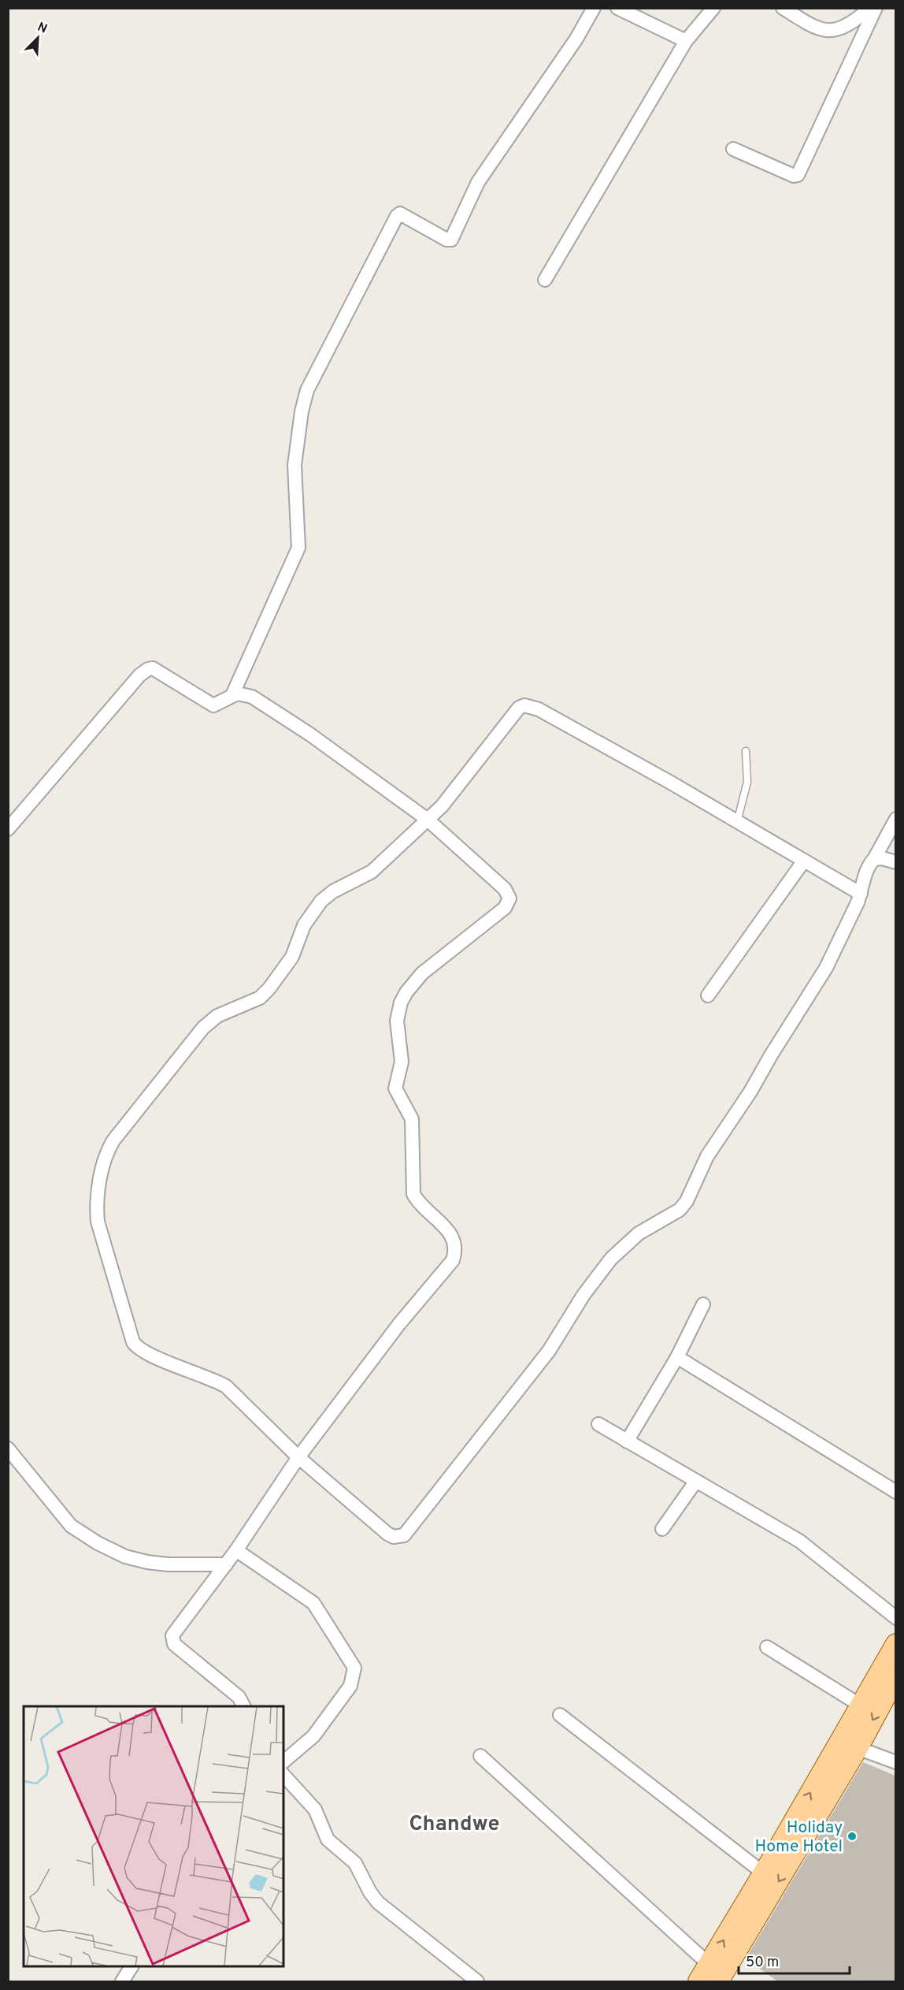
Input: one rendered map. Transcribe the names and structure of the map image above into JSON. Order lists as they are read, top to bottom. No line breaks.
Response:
{"districts":["Chandwe"],"places":["Holiday Home Hotel"],"scale_bar":"50 m","north":"top right"}
